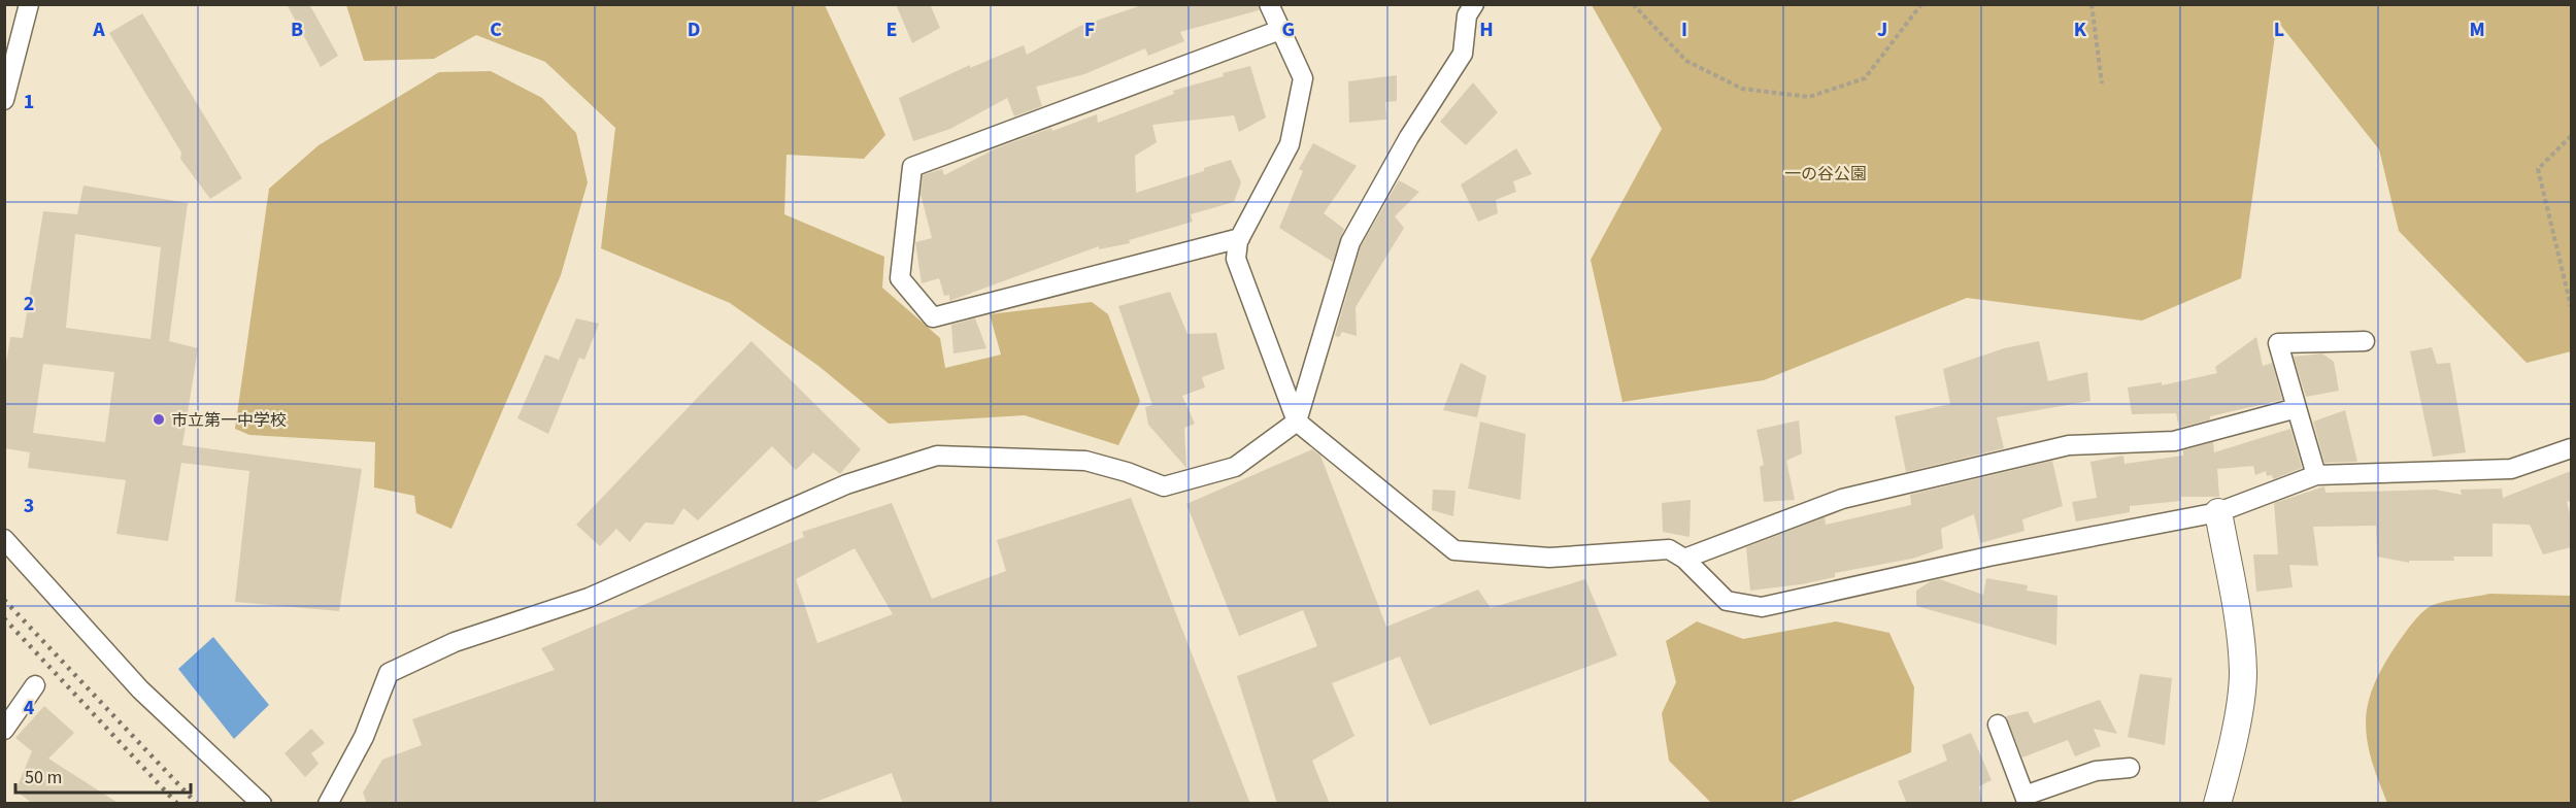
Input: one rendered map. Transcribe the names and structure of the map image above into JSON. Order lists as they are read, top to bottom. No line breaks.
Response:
{"parks":["一の谷公園"],"places":["市立第一中学校"],"scale_bar":"50 m","grid":{"columns":["A","B","C","D","E","F","G","H","I","J","K","L","M"],"rows":["1","2","3","4"]}}
